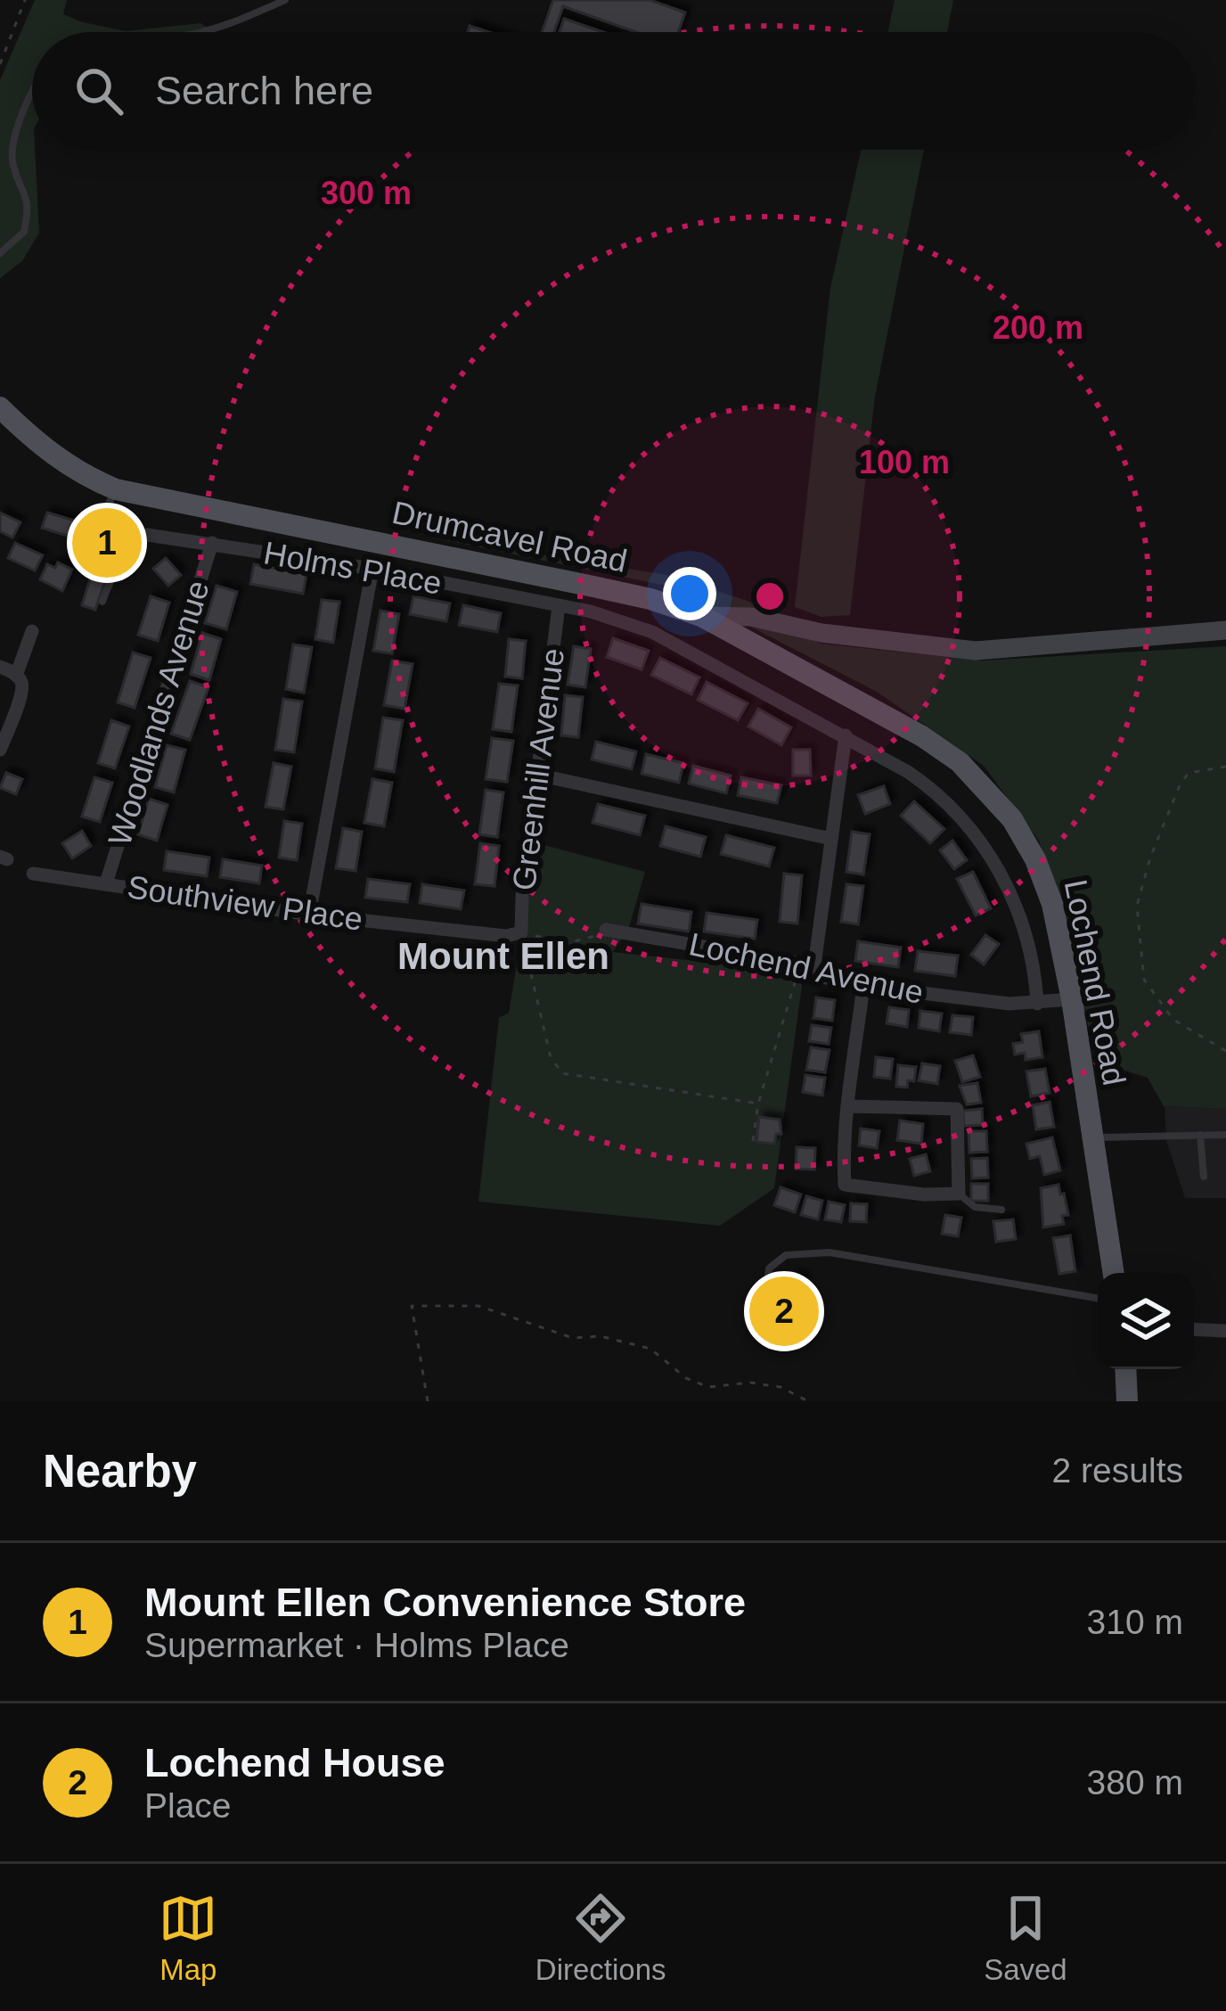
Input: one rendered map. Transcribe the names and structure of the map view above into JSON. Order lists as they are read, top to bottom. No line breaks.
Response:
{"streets":{"main road":["Drumcavel Road","Lochend Road"],"street":["Holms Place","Woodlands Avenue","Greenhill Avenue","Southview Place","Lochend Avenue"]},"crossings":[["Drumcavel Road","Lochend Road"],["Holms Place","Woodlands Avenue"],["Holms Place","Greenhill Avenue"],["Holms Place","Lochend Avenue"],["Woodlands Avenue","Southview Place"],["Greenhill Avenue","Southview Place"],["Lochend Avenue","Lochend Road"]],"districts":["Mount Ellen"],"page":{"search":"Search here","pins":["1","2"],"heading":["Nearby","2 results"],"list":[{"mark":"1","name":"Mount Ellen Convenience Store","note":"Supermarket · Holms Place","value":"310 m"},{"mark":"2","name":"Lochend House","note":"Place","value":"380 m"}],"nav":["Map","Directions","Saved"]},"rings":["300 m","200 m","100 m"]}
